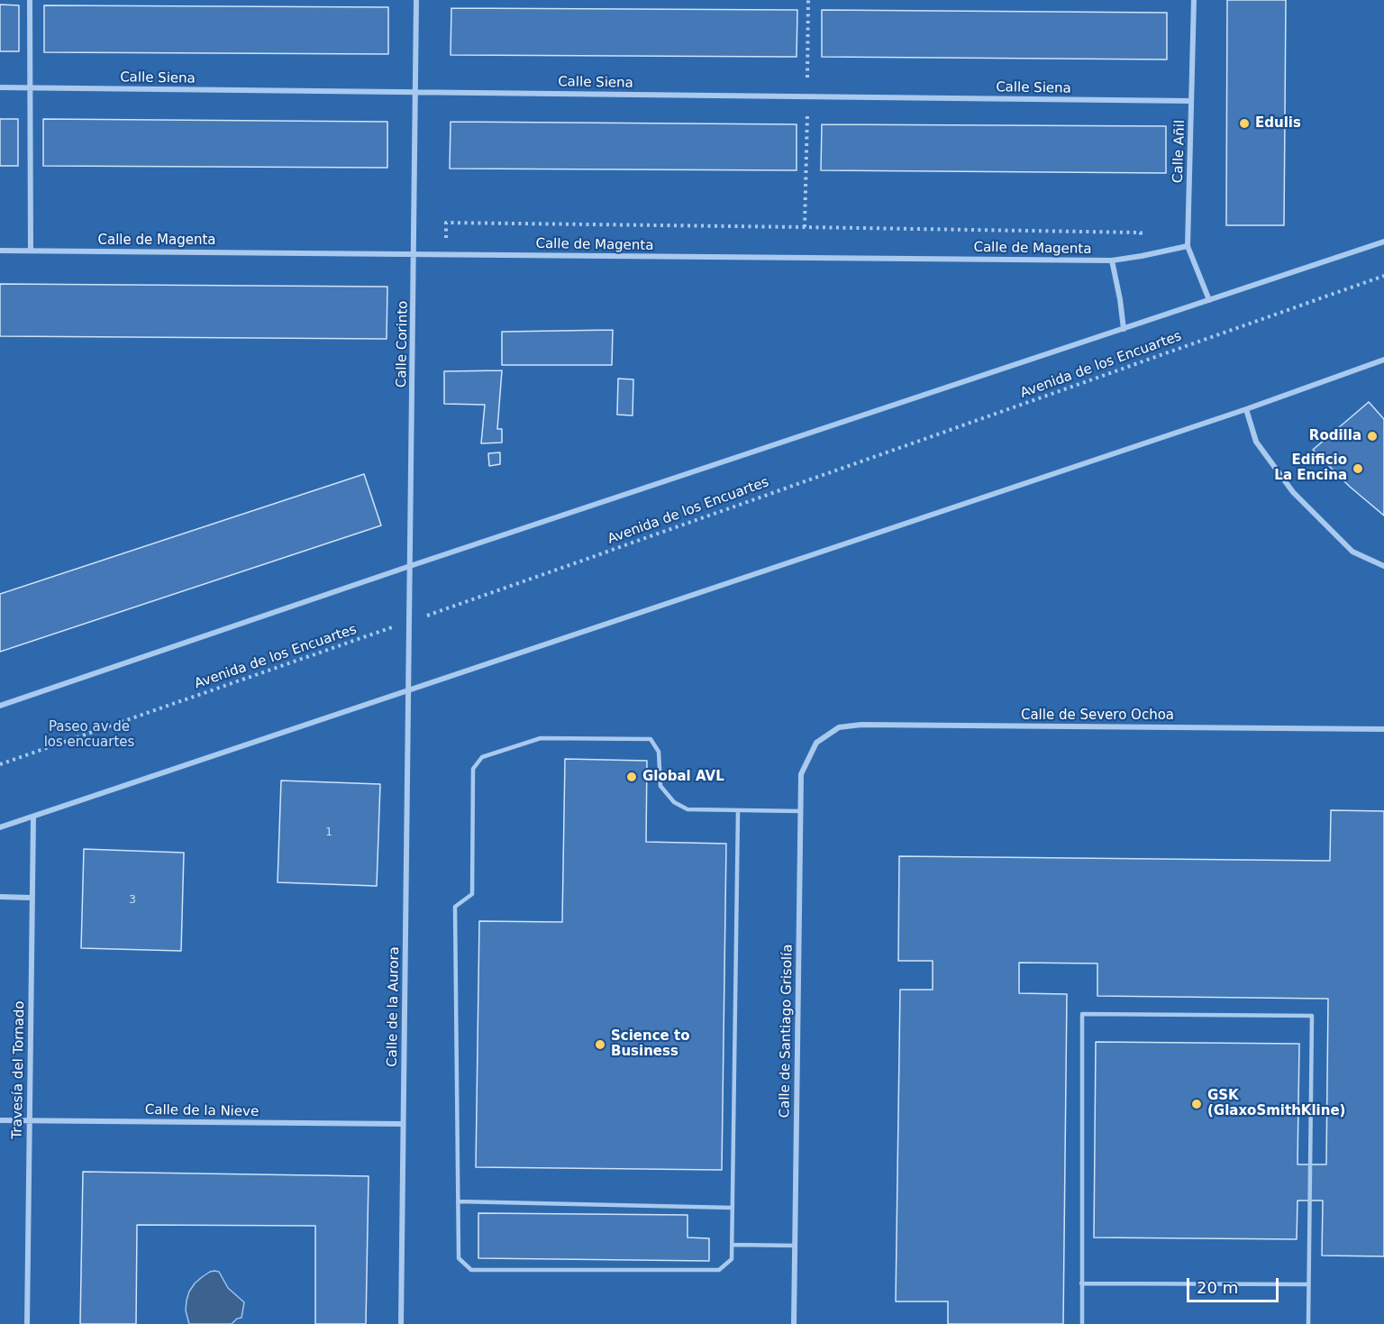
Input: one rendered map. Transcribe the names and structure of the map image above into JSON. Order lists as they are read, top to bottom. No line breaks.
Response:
{"streets":{"street":["Calle Siena","Calle Añil","Calle de Magenta","Calle Corinto","Avenida de los Encuartes","Calle de Severo Ochoa","Calle de la Aurora","Calle de Santiago Grisolía","Travesía del Tornado","Calle de la Nieve"]},"crossings":[["Calle Siena","Calle Añil"],["Calle Siena","Calle Corinto"],["Calle Añil","Calle de Magenta"],["Calle Añil","Avenida de los Encuartes"],["Calle de Magenta","Calle Corinto"],["Calle Corinto","Avenida de los Encuartes"],["Calle Corinto","Calle de la Aurora"],["Calle de Severo Ochoa","Calle de Santiago Grisolía"],["Calle de la Aurora","Calle de la Nieve"],["Travesía del Tornado","Calle de la Nieve"]],"parks":["Paseo av de los encuartes"],"places":["Edulis","Rodilla","Edificio La Encina","Global AVL","Science to Business","GSK (GlaxoSmithKline)"],"house_numbers":["1","3"],"scale_bar":"20 m"}
